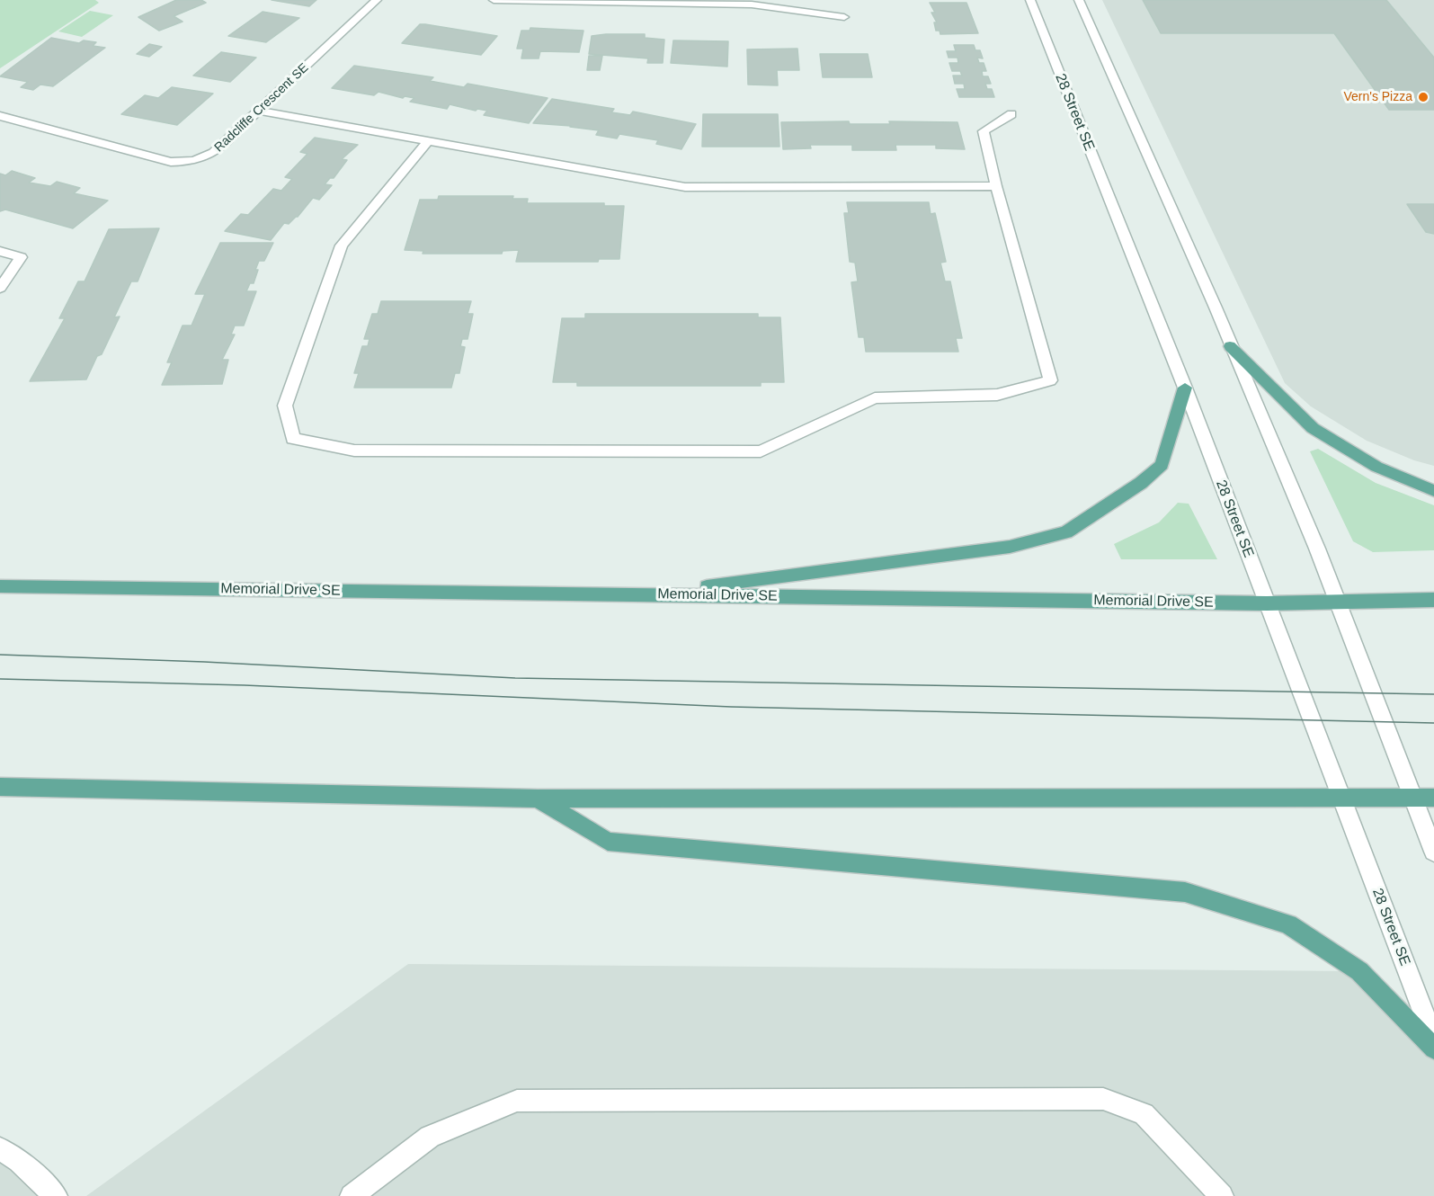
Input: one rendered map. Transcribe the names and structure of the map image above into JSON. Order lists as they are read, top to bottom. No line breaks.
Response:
{"streets":{"main road":["Memorial Drive SE"],"street":["Radcliffe Crescent SE","28 Street SE"]},"crossings":[["28 Street SE","Memorial Drive SE"]],"places":["Vern's Pizza"]}
